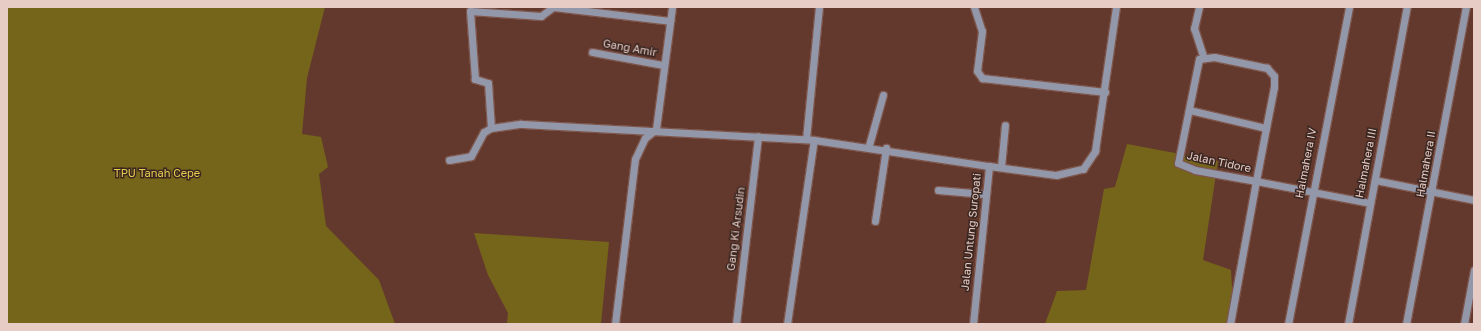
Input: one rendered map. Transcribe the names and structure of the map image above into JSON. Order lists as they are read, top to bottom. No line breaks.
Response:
{"streets":{"street":["Gang Amir","Jalan Tidore","Halmahera IV","Halmahera III","Halmahera II","Gang Ki Arsudin","Jalan Untung Suropati"]},"crossings":[["Jalan Tidore","Halmahera IV"],["Jalan Tidore","Halmahera III"]],"parks":["TPU Tanah Cepe"]}
